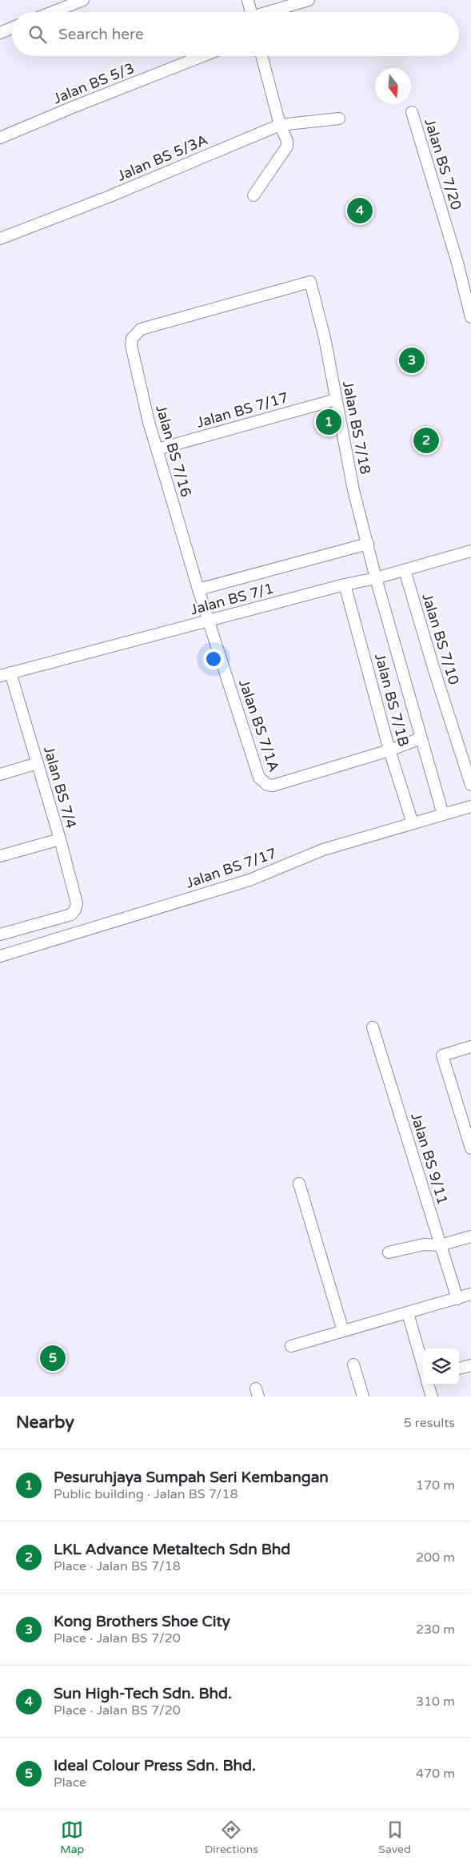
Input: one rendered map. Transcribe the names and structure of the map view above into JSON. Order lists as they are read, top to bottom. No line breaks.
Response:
{"streets":{"street":["Jalan BS 5/3","Jalan BS 5/3A","Jalan BS 7/20","Jalan BS 7/17","Jalan BS 7/18","Jalan BS 7/16","Jalan BS 7/1","Jalan BS 7/10","Jalan BS 7/1B","Jalan BS 7/1A","Jalan BS 7/4","Jalan BS 9/11"]},"crossings":[["Jalan BS 7/17","Jalan BS 7/18"],["Jalan BS 7/17","Jalan BS 7/16"],["Jalan BS 7/17","Jalan BS 7/1B"],["Jalan BS 7/18","Jalan BS 7/16"],["Jalan BS 7/18","Jalan BS 7/1"],["Jalan BS 7/18","Jalan BS 7/1B"],["Jalan BS 7/16","Jalan BS 7/1"],["Jalan BS 7/16","Jalan BS 7/1A"],["Jalan BS 7/1","Jalan BS 7/10"],["Jalan BS 7/1","Jalan BS 7/1B"],["Jalan BS 7/1","Jalan BS 7/1A"],["Jalan BS 7/1","Jalan BS 7/4"],["Jalan BS 7/1B","Jalan BS 7/1A"]],"north":"bottom","page":{"search":"Search here","pins":["4","3","1","2","5"],"heading":["Nearby","5 results"],"list":[{"mark":"1","name":"Pesuruhjaya Sumpah Seri Kembangan","note":"Public building · Jalan BS 7/18","value":"170 m"},{"mark":"2","name":"LKL Advance Metaltech Sdn Bhd","note":"Place · Jalan BS 7/18","value":"200 m"},{"mark":"3","name":"Kong Brothers Shoe City","note":"Place · Jalan BS 7/20","value":"230 m"},{"mark":"4","name":"Sun High-Tech Sdn. Bhd.","note":"Place · Jalan BS 7/20","value":"310 m"},{"mark":"5","name":"Ideal Colour Press Sdn. Bhd.","note":"Place","value":"470 m"}],"nav":["Map","Directions","Saved"]}}
